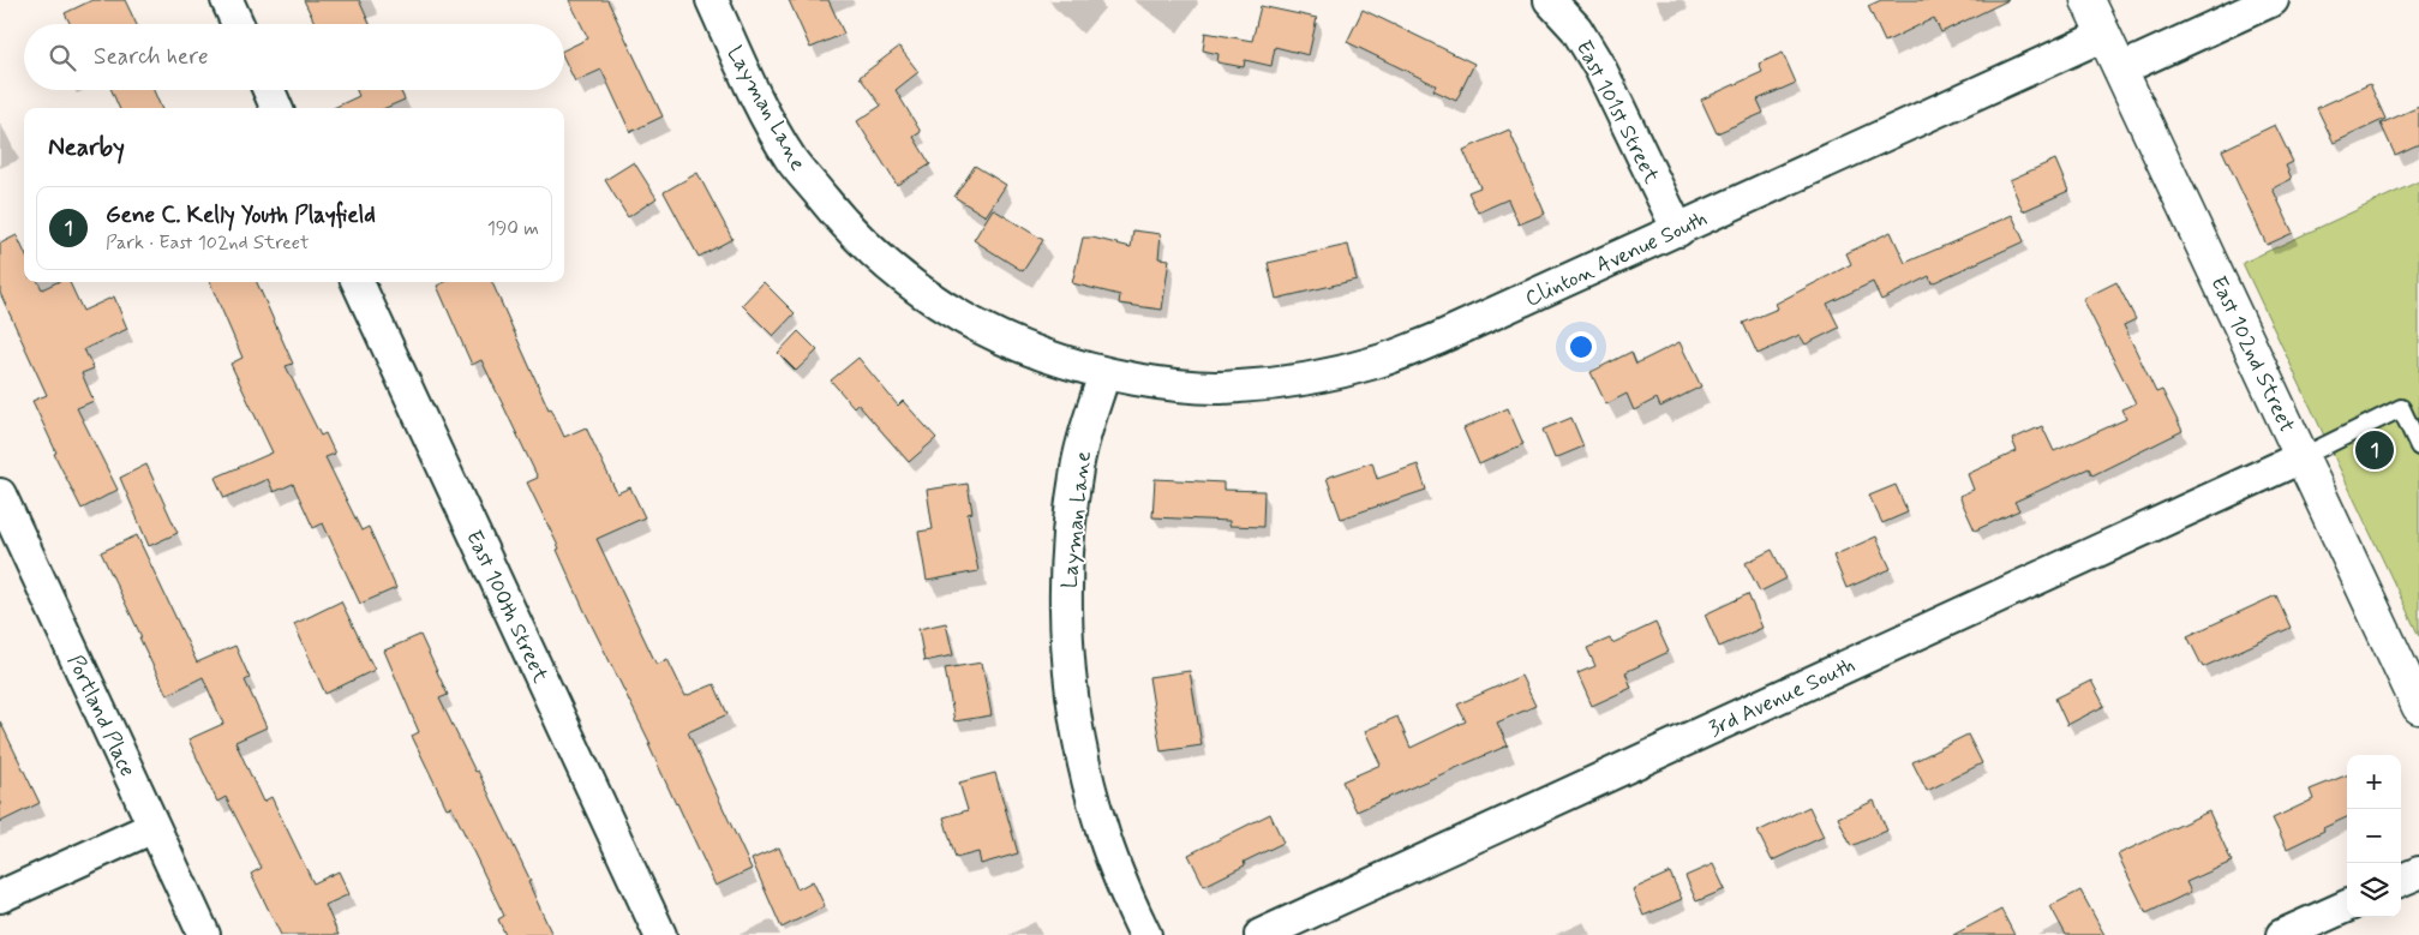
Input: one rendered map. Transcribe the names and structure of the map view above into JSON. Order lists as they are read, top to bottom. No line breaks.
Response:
{"streets":{"street":["Layman Lane","East 101st Street","Clinton Avenue South","East 102nd Street","East 100th Street","3rd Avenue South","Portland Place"]},"crossings":[["Layman Lane","Clinton Avenue South"],["East 101st Street","Clinton Avenue South"],["Clinton Avenue South","East 102nd Street"],["East 102nd Street","3rd Avenue South"]],"page":{"search":"Search here","heading":"Nearby","list":[{"mark":"1","name":"Gene C. Kelly Youth Playfield","note":"Park · East 102nd Street","value":"190 m"}],"pins":"1","map_buttons":["+","−"]}}
